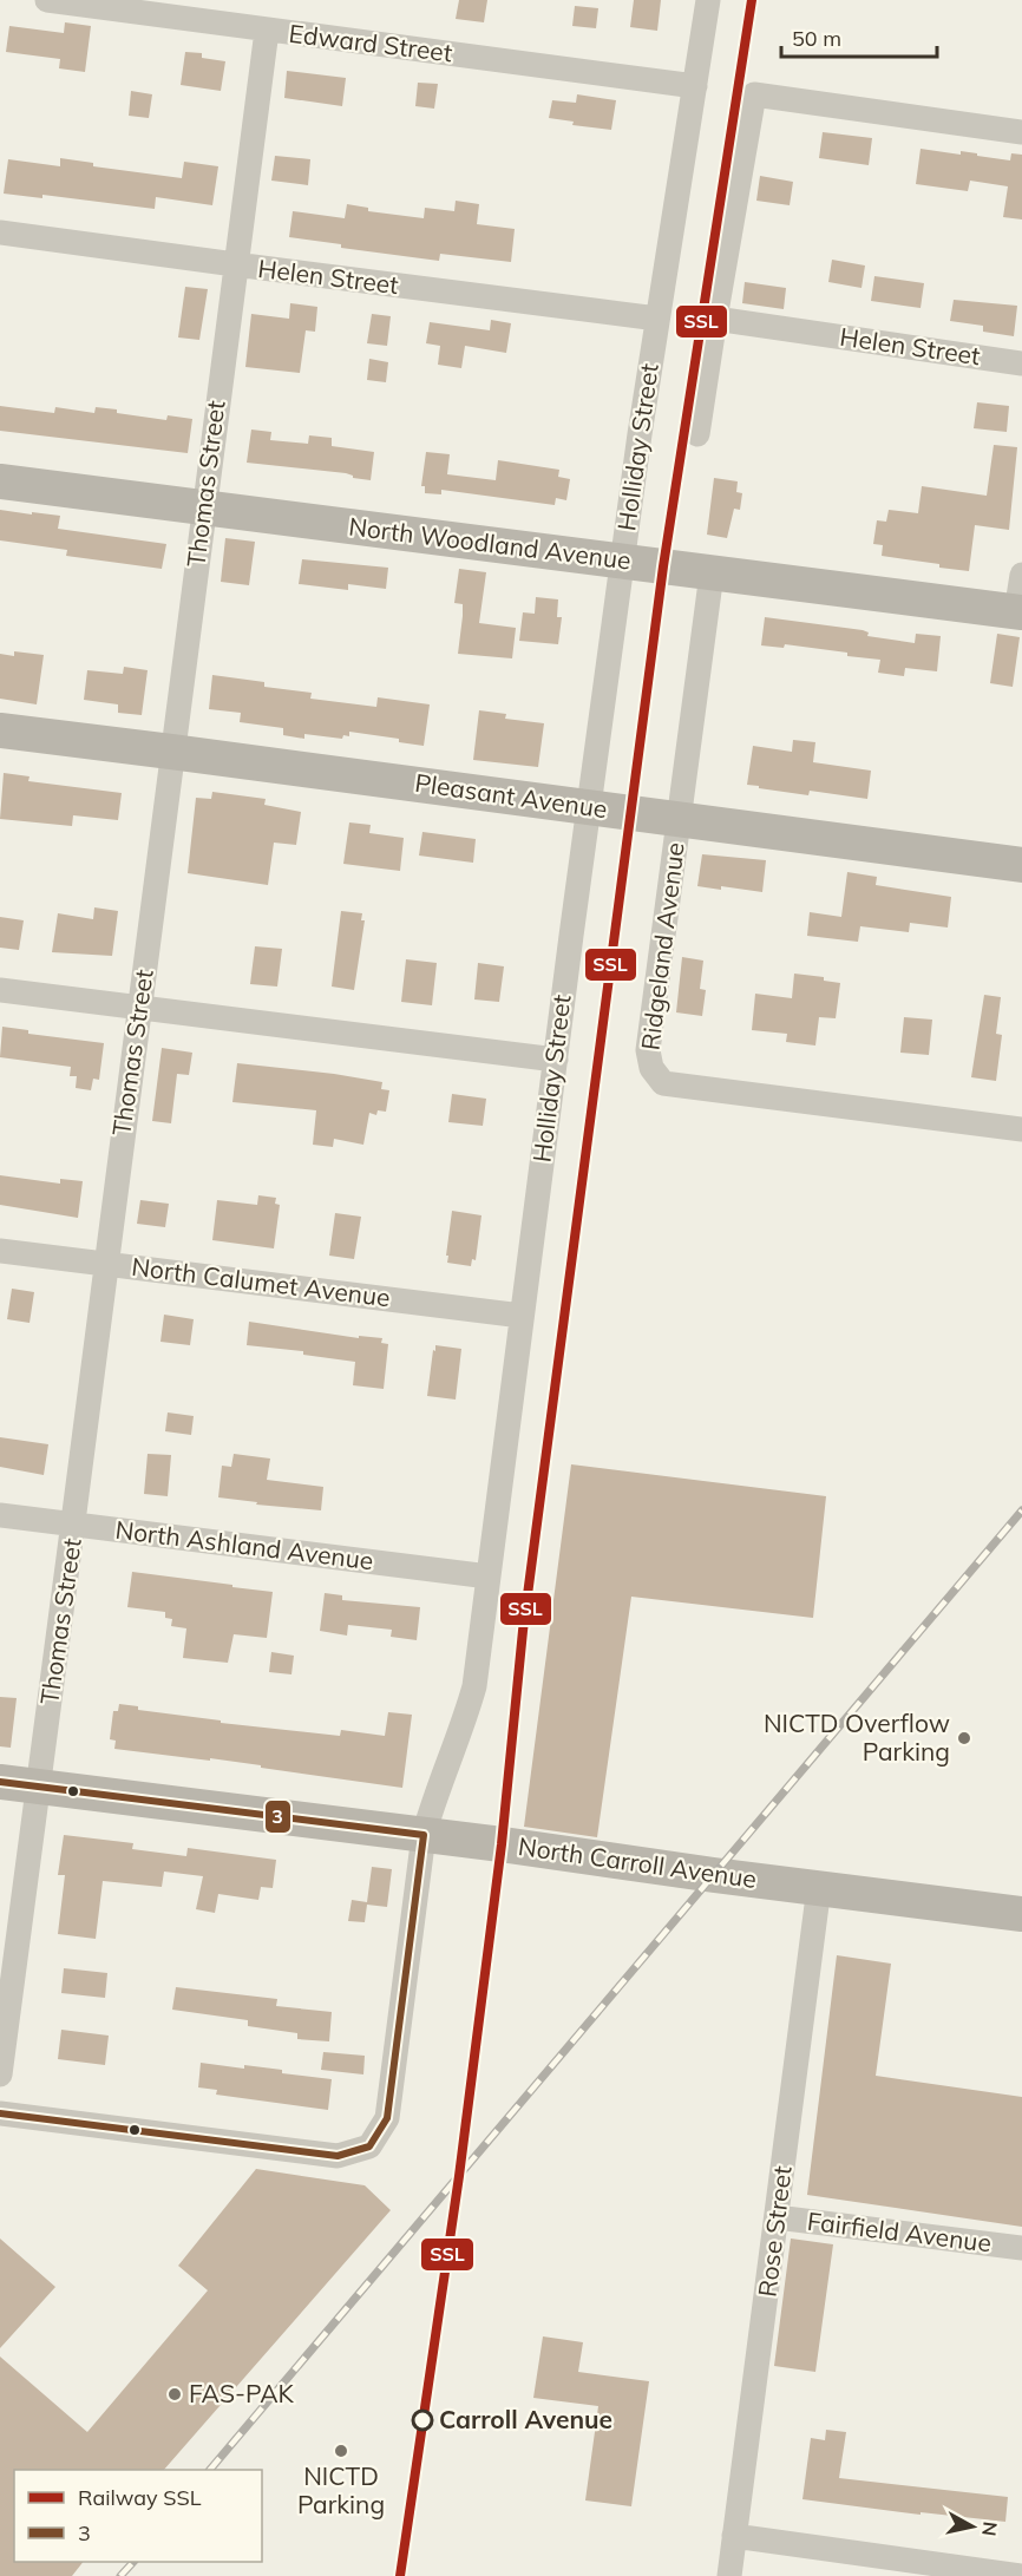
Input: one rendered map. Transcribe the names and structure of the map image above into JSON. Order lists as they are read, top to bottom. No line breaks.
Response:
{"streets":{"street":["Edward Street","Helen Street","Holliday Street","Thomas Street","North Woodland Avenue","Pleasant Avenue","Ridgeland Avenue","North Calumet Avenue","North Ashland Avenue","North Carroll Avenue","Rose Street","Fairfield Avenue"]},"crossings":[["Edward Street","Holliday Street"],["Edward Street","Thomas Street"],["Helen Street","Holliday Street"],["Helen Street","Thomas Street"],["Holliday Street","North Woodland Avenue"],["Holliday Street","Pleasant Avenue"],["Holliday Street","North Calumet Avenue"],["Holliday Street","North Ashland Avenue"],["Holliday Street","North Carroll Avenue"],["Thomas Street","North Woodland Avenue"],["Thomas Street","Pleasant Avenue"],["Thomas Street","North Calumet Avenue"],["Thomas Street","North Ashland Avenue"],["Thomas Street","North Carroll Avenue"],["North Woodland Avenue","Ridgeland Avenue"],["Pleasant Avenue","Ridgeland Avenue"],["North Carroll Avenue","Rose Street"],["Rose Street","Fairfield Avenue"]],"places":["NICTD Overflow Parking","FAS-PAK","Carroll Avenue","NICTD Parking"],"lines":["rail line SSL","transit line 3"],"legend":["Railway SSL","3"],"scale_bar":"50 m","north":"right"}
